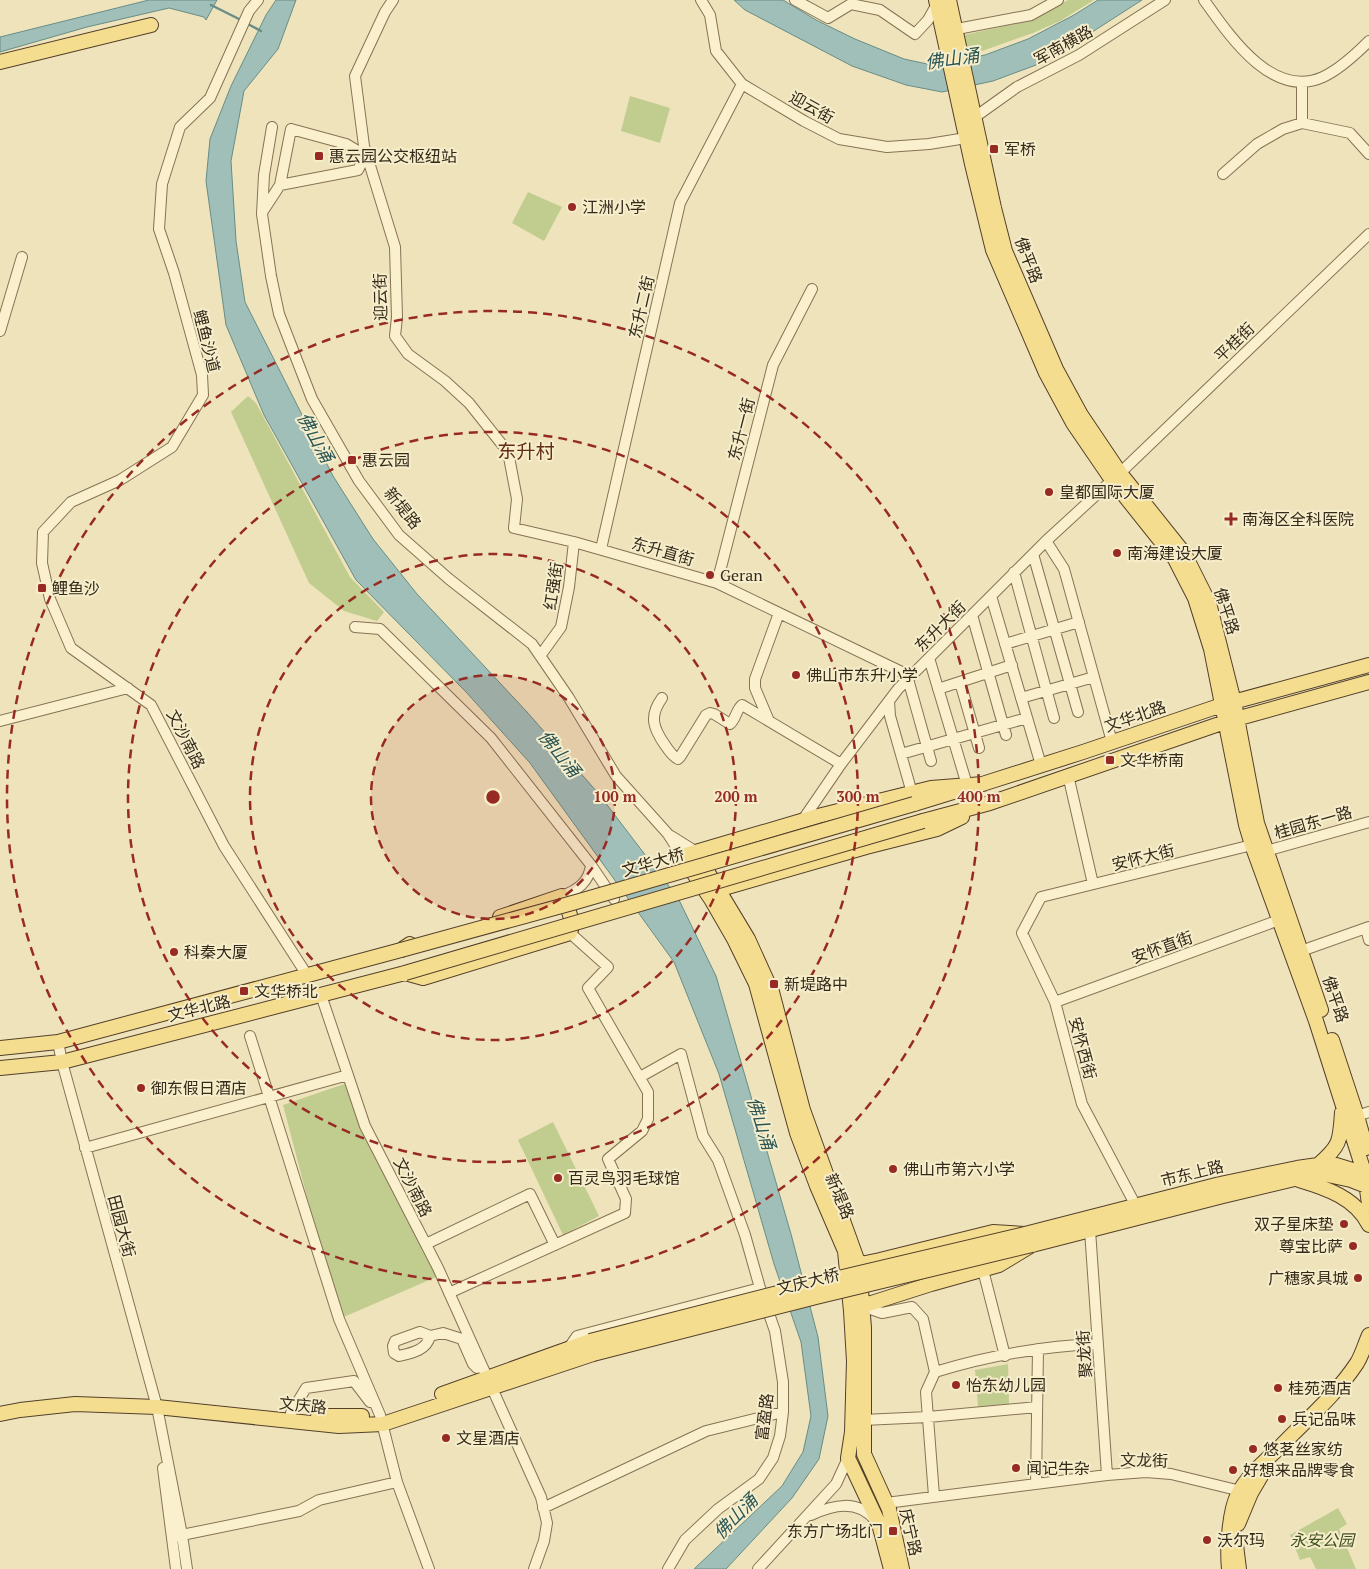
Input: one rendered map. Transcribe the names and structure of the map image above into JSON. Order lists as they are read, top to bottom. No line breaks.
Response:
{"streets":{"main road":["佛平路","新堤路","文华北路","文华大桥","市东上路","文庆大桥","文庆路","庆宁路"],"street":["军南横路","迎云街","东升二街","鲤鱼沙道","平桂街","东升一街","东升直街","红强街","东升大街","文沙南路","桂园东一路","安怀大街","安怀直街","安怀西街","田园大街","聚龙街","富盈路","文龙街"]},"crossings":[["军南横路","佛平路"],["迎云街","佛平路"],["迎云街","东升二街"],["迎云街","红强街"],["佛平路","平桂街"],["佛平路","东升大街"],["佛平路","文华北路"],["佛平路","桂园东一路"],["佛平路","安怀大街"],["佛平路","安怀直街"],["佛平路","市东上路"],["东升二街","东升直街"],["东升二街","红强街"],["鲤鱼沙道","文沙南路"],["平桂街","东升大街"],["东升一街","东升直街"],["新堤路","红强街"],["新堤路","文龙街"],["新堤路","庆宁路"],["东升直街","红强街"],["东升直街","东升大街"],["文华北路","文沙南路"],["文华北路","文华大桥"],["文华北路","田园大街"],["文沙南路","文庆路"],["安怀大街","安怀西街"],["安怀直街","安怀西街"],["安怀西街","市东上路"],["市东上路","文庆大桥"],["市东上路","聚龙街"],["田园大街","文庆路"],["文庆大桥","文庆路"],["聚龙街","文龙街"],["文龙街","庆宁路"]],"districts":["东升村"],"water":["佛山涌"],"parks":["永安公园"],"places":{"transit":["军桥","惠云园公交枢纽站","惠云园","鲤鱼沙","文华桥南","新堤路中","文华桥北","东方广场北门"],"other":["江洲小学","皇都国际大厦","南海建设大厦","Geran","佛山市东升小学","科秦大厦","御东假日酒店","佛山市第六小学","百灵鸟羽毛球馆","双子星床垫","尊宝比萨","广穗家具城","怡东幼儿园","桂苑酒店","兵记品味","文星酒店","悠茗丝家纺","闻记牛杂","好想来品牌零食","沃尔玛"],"health":["南海区全科医院"]},"rings":["100 m","200 m","300 m","400 m"]}
